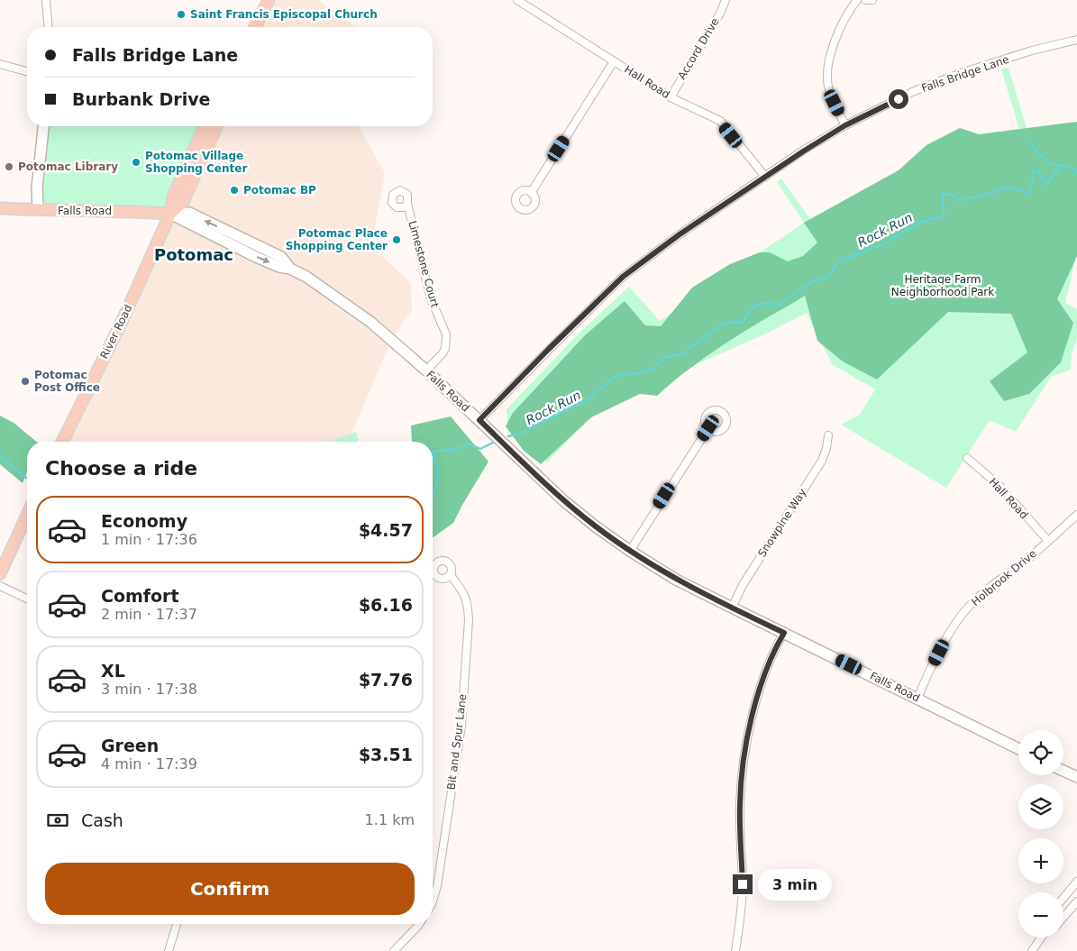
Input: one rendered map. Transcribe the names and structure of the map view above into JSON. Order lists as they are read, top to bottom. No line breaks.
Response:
{"streets":{"main road":["Falls Road","River Road"],"street":["Accord Drive","Falls Bridge Lane","Hall Road","Limestone Court","Snowpine Way","Holbrook Drive","Bit and Spur Lane"]},"crossings":[["Accord Drive","Hall Road"],["Falls Bridge Lane","Hall Road"],["Falls Bridge Lane","Falls Road"],["Hall Road","Holbrook Drive"],["Falls Road","Limestone Court"],["Falls Road","River Road"],["Falls Road","Snowpine Way"],["Falls Road","Holbrook Drive"]],"districts":["Potomac"],"water":["Rock Run"],"parks":["Heritage Farm Neighborhood Park"],"places":["Saint Francis Episcopal Church","Potomac Village Shopping Center","Potomac Library","Potomac BP","Potomac Place Shopping Center","Potomac Post Office"],"page":{"banner":["Falls Bridge Lane","Burbank Drive"],"heading":"Choose a ride","list":[{"name":"Economy","note":"1 min · 17:36","value":"$4.57"},{"name":"Comfort","note":"2 min · 17:37","value":"$6.16"},{"name":"XL","note":"3 min · 17:38","value":"$7.76"},{"name":"Green","note":"4 min · 17:39","value":"$3.51"}],"map_buttons":["+","−"],"pay":["Cash","1.1 km"],"buttons":"Confirm","bubble":"3 min"}}
